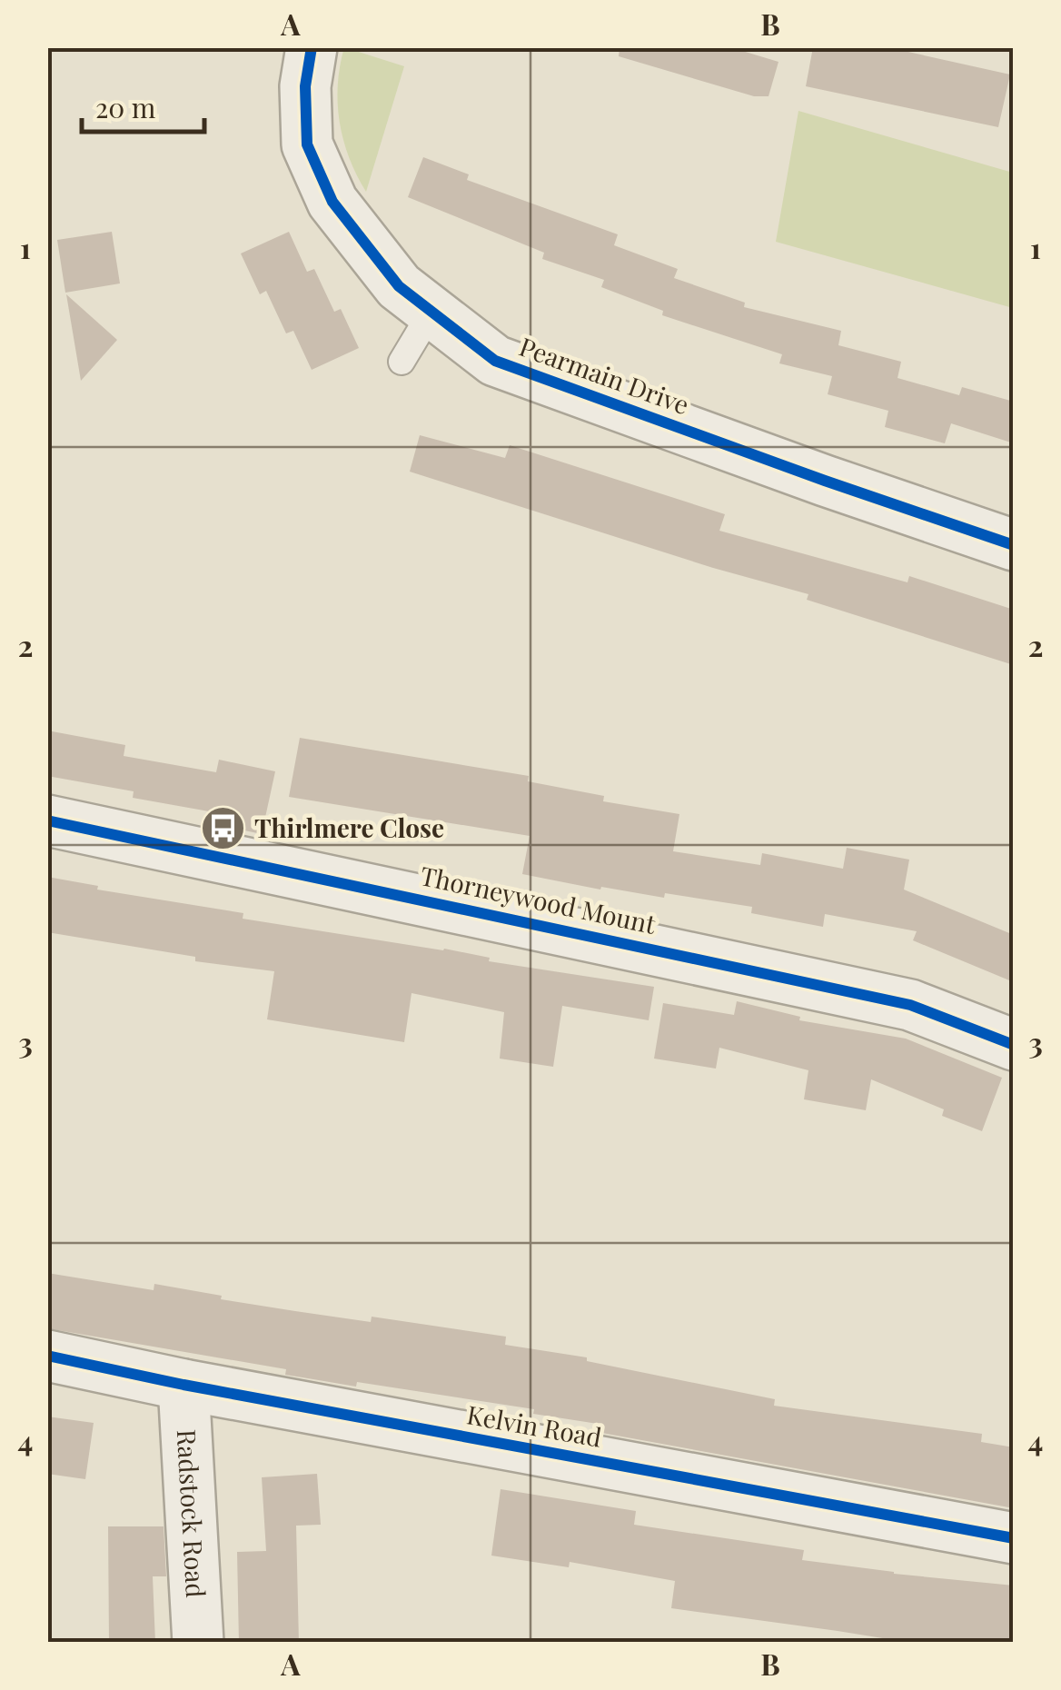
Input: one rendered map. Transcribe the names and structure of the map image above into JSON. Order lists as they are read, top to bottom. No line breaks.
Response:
{"streets":{"street":["Pearmain Drive","Thorneywood Mount","Kelvin Road","Radstock Road"]},"crossings":[["Kelvin Road","Radstock Road"]],"places":{"bus stop":["Thirlmere Close"]},"scale_bar":"20 m","grid":{"columns":["A","B"],"rows":["1","2","3","4"]}}
